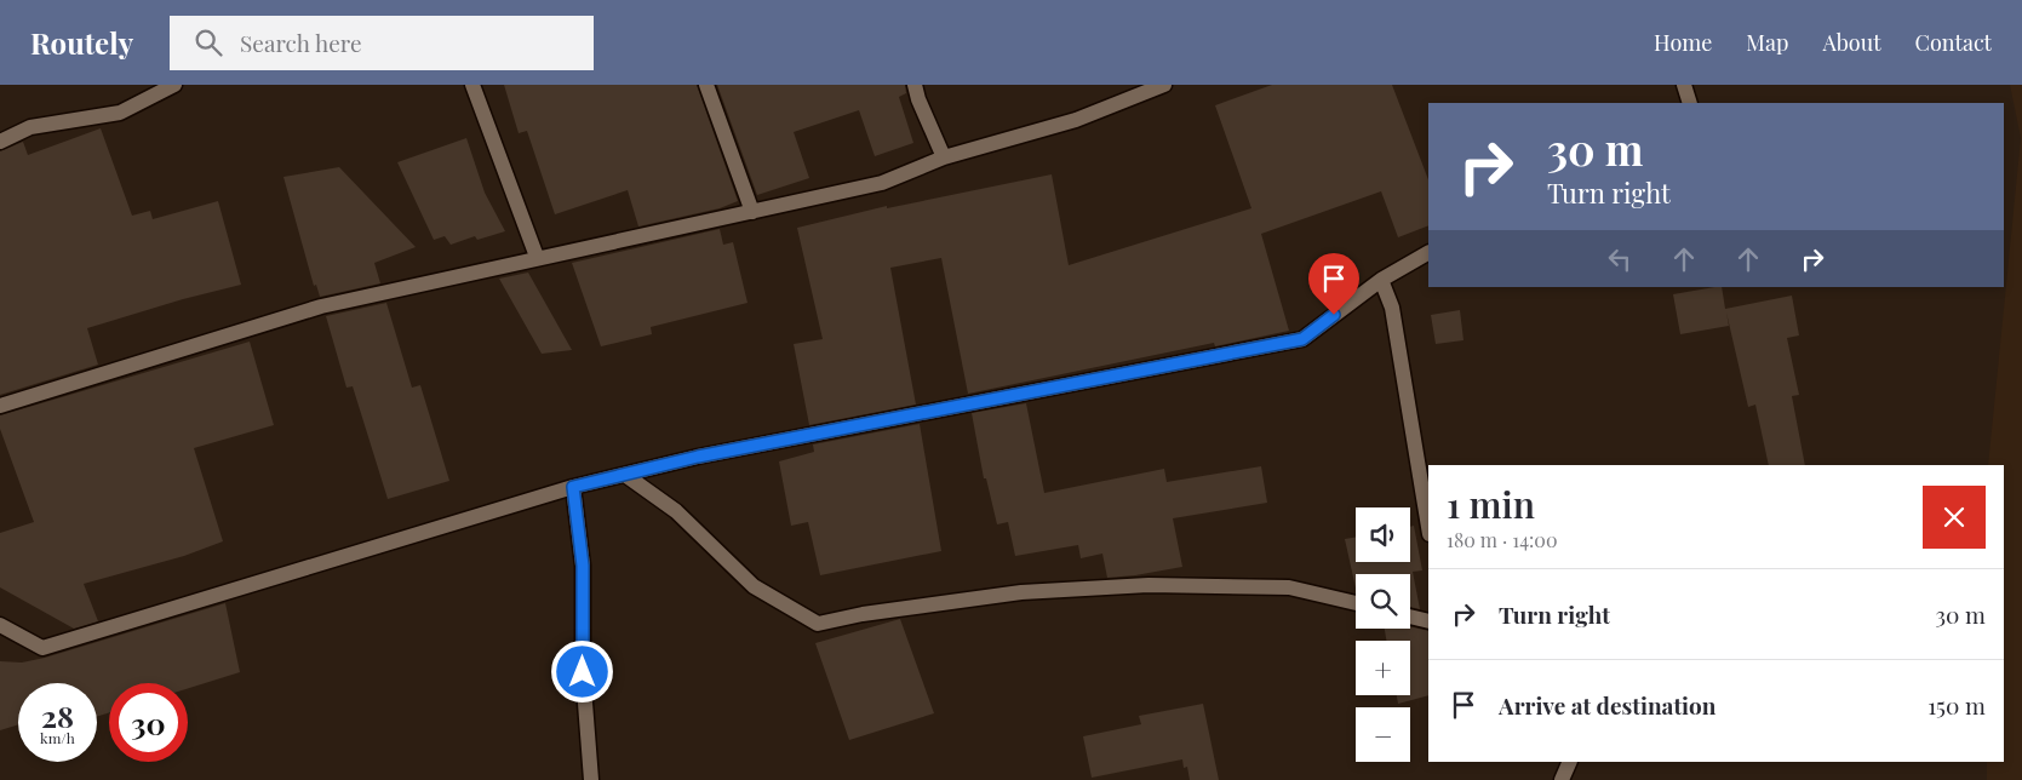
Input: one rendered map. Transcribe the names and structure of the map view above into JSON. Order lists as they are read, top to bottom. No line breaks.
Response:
{"page":{"header":"Routely","search":"Search here","nav":["Home","Map","About","Contact"],"turn":["30 m","Turn right"],"heading":["1 min","180 m · 14:00"],"map_buttons":["+","−"],"list":[{"name":"Turn right","value":"30 m"},{"name":"Arrive at destination","value":"150 m"}],"speed":"28 km/h","limit":"30"}}
